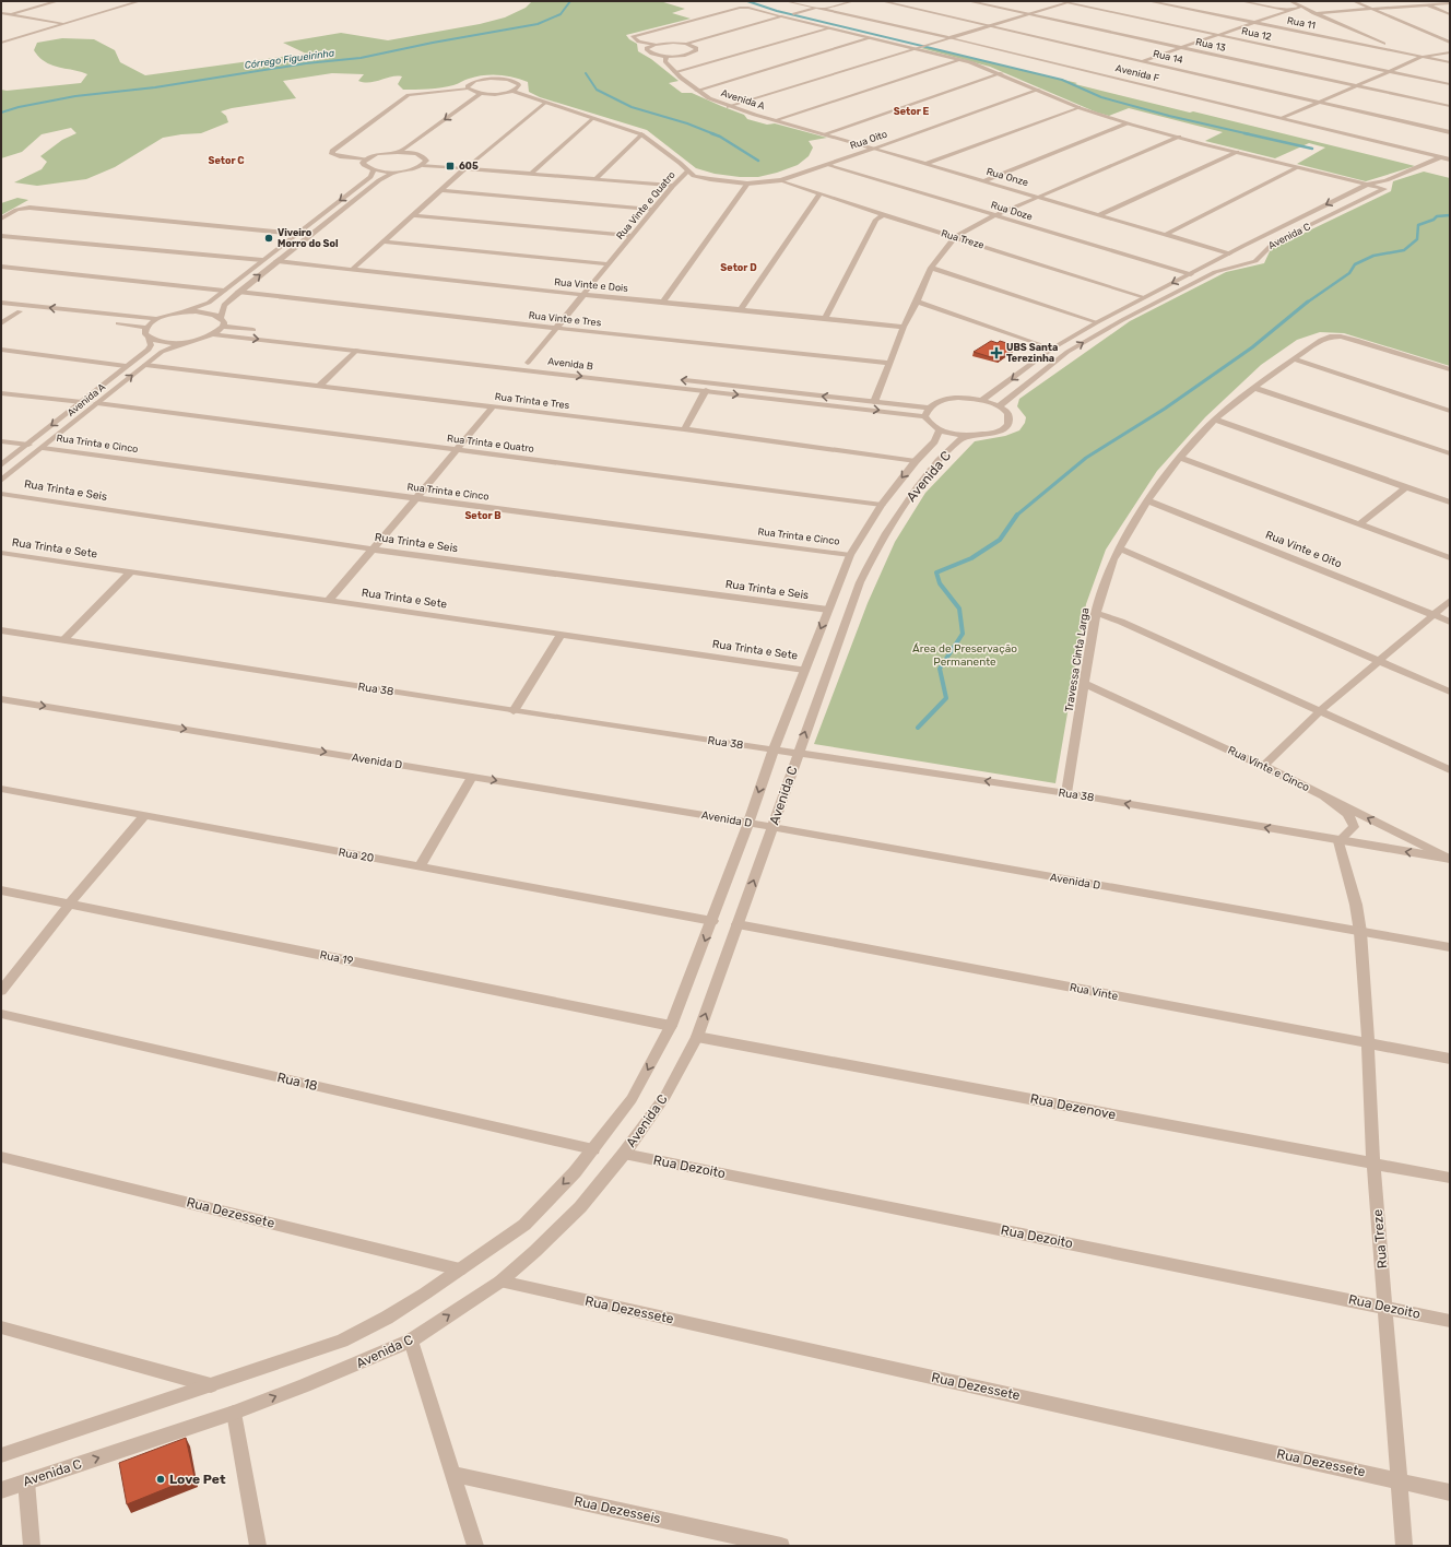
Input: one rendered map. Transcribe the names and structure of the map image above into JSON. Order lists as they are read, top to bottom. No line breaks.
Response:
{"streets":{"street":["Rua 11","Rua 12","Rua 13","Rua 14","Avenida F","Avenida A","Rua Oito","Rua Onze","Rua Vinte e Quatro","Rua Doze","Avenida C","Rua Treze","Rua Vinte e Dois","Rua Vinte e Tres","Avenida B","Rua Trinta e Tres","Rua Trinta e Cinco","Rua Trinta e Quatro","Rua Trinta e Seis","Rua Trinta e Sete","Rua Vinte e Oito","Travessa Cinta Larga","Rua 38","Avenida D","Rua Vinte e Cinco","Rua 20","Rua 19","Rua Vinte","Rua 18","Rua Dezenove","Rua Dezoito","Rua Dezessete","Rua Dezesseis"]},"crossings":[["Avenida A","Rua Oito"],["Avenida A","Rua Onze"],["Avenida A","Rua Trinta e Tres"],["Avenida A","Rua Trinta e Cinco"],["Avenida A","Rua Trinta e Quatro"],["Rua Oito","Rua Onze"],["Rua Oito","Rua Vinte e Quatro"],["Rua Oito","Rua Doze"],["Rua Oito","Rua Treze"],["Rua Vinte e Quatro","Rua Vinte e Dois"],["Rua Vinte e Quatro","Rua Vinte e Tres"],["Rua Vinte e Quatro","Avenida B"],["Rua Doze","Avenida C"],["Avenida C","Rua Treze"],["Avenida C","Rua Trinta e Tres"],["Avenida C","Rua Trinta e Cinco"],["Avenida C","Rua Trinta e Quatro"],["Avenida C","Rua Trinta e Seis"],["Avenida C","Rua Trinta e Sete"],["Avenida C","Rua 38"],["Avenida C","Avenida D"],["Avenida C","Rua 20"],["Avenida C","Rua 19"],["Avenida C","Rua Vinte"],["Avenida C","Rua 18"],["Avenida C","Rua Dezenove"],["Avenida C","Rua Dezoito"],["Avenida C","Rua Dezessete"],["Rua Treze","Rua 38"],["Rua Treze","Avenida D"],["Rua Treze","Rua Vinte"],["Rua Treze","Rua Dezenove"],["Rua Treze","Rua Dezoito"],["Rua Treze","Rua Dezessete"],["Rua Vinte e Oito","Travessa Cinta Larga"],["Travessa Cinta Larga","Rua 38"],["Travessa Cinta Larga","Rua Vinte e Cinco"],["Rua 38","Rua Vinte e Cinco"]],"one_way":["Rua 38","Avenida D"],"districts":["Setor E","Setor C","Setor D","Setor B"],"water":["Córrego Figueirinha"],"parks":["Área de Preservação Permanente"],"places":{"transit":["605"],"other":["Viveiro Morro do Sol","Love Pet"],"health":["UBS Santa Terezinha"]}}
